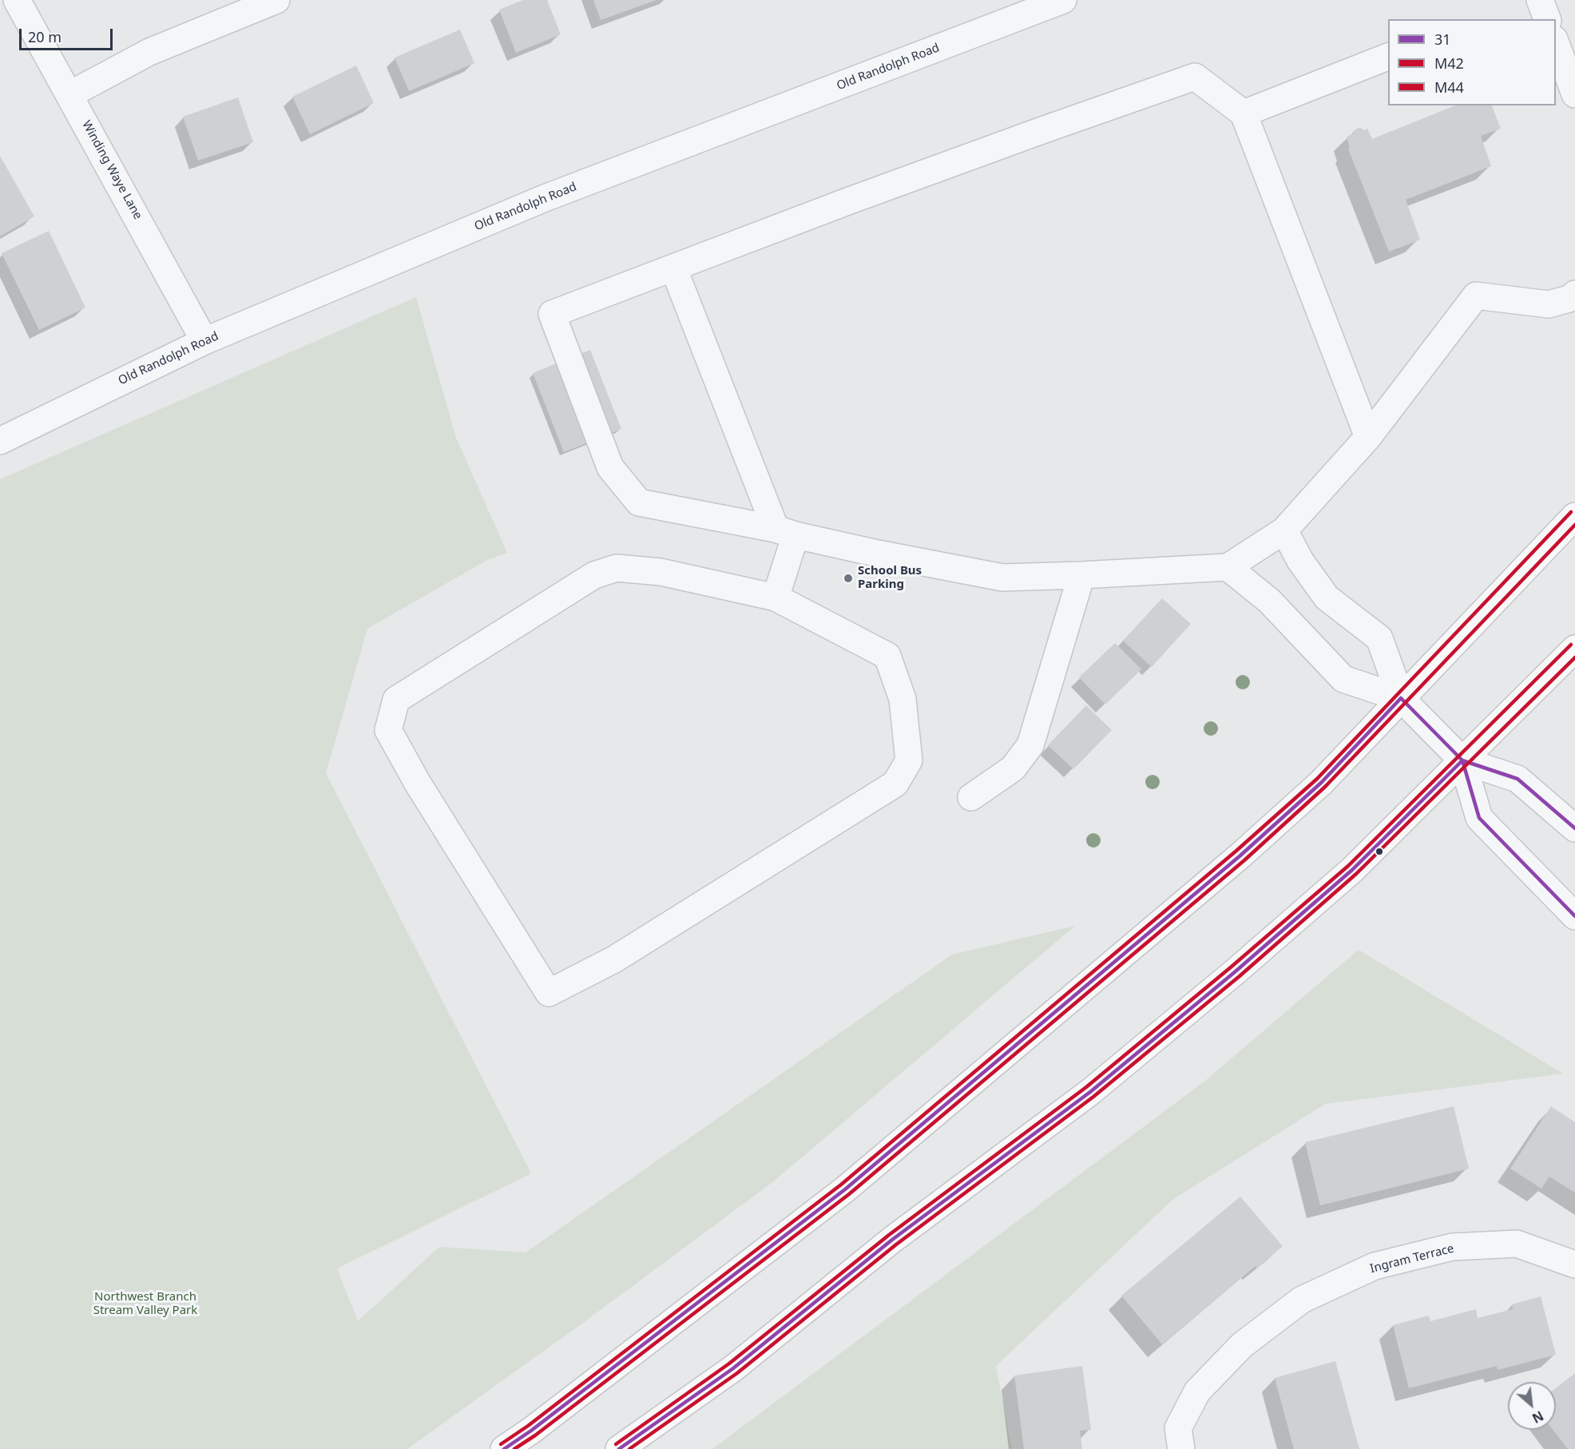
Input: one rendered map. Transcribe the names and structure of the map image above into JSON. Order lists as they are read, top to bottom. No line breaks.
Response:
{"streets":{"street":["Old Randolph Road","Winding Waye Lane","Ingram Terrace"]},"crossings":[["Old Randolph Road","Winding Waye Lane"]],"parks":["Northwest Branch Stream Valley Park"],"places":["School Bus Parking"],"lines":["transit line M44","transit line M42","transit line 31"],"legend":["31","M42","M44"],"scale_bar":"20 m","north":"bottom right"}
